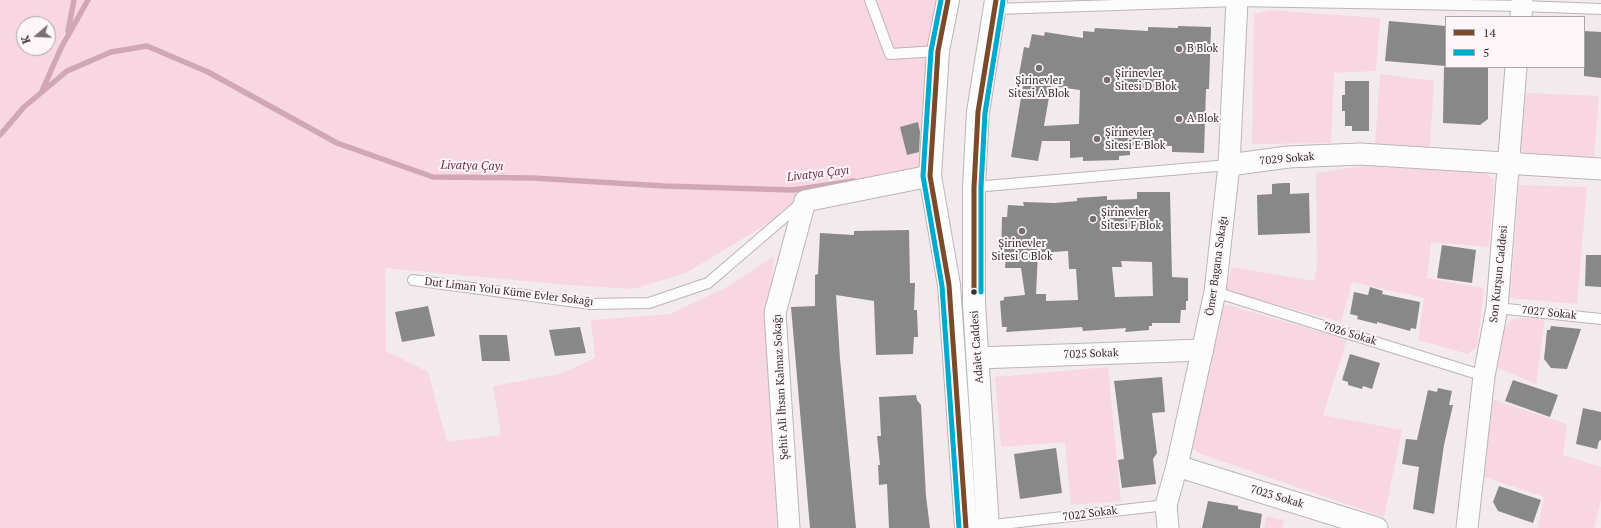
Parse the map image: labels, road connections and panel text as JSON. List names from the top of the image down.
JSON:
{
  "streets": {
    "street": [
      "7029 Sokak",
      "Ömer Bagana Sokağı",
      "Son Kurşun Caddesi",
      "Dut Liman Yolu Küme Evler Sokağı",
      "Adalet Caddesi",
      "7025 Sokak",
      "Şehit Ali İhsan Kalmaz Sokağı",
      "7023 Sokak"
    ],
    "lane": ["7027 Sokak", "7026 Sokak", "7022 Sokak"]
  },
  "crossings": [
    ["7029 Sokak", "Ömer Bagana Sokağı"],
    ["7029 Sokak", "Son Kurşun Caddesi"],
    ["7029 Sokak", "Adalet Caddesi"],
    ["Ömer Bagana Sokağı", "7026 Sokak"],
    ["Ömer Bagana Sokağı", "7025 Sokak"],
    ["Ömer Bagana Sokağı", "7023 Sokak"],
    ["Ömer Bagana Sokağı", "7022 Sokak"],
    ["Son Kurşun Caddesi", "7027 Sokak"],
    ["Son Kurşun Caddesi", "7026 Sokak"],
    ["Dut Liman Yolu Küme Evler Sokağı", "Şehit Ali İhsan Kalmaz Sokağı"],
    ["Adalet Caddesi", "7025 Sokak"],
    ["Adalet Caddesi", "7022 Sokak"]
  ],
  "water": ["Livatya Çayı"],
  "places": [
    "B Blok",
    "Şirinevler Sitesi A Blok",
    "Şirinevler Sitesi D Blok",
    "A Blok",
    "Şirinevler Sitesi E Blok",
    "Şirinevler Sitesi F Blok",
    "Şirinevler Sitesi C Blok"
  ],
  "lines": ["transit line 14", "transit line 5"],
  "legend": ["14", "5"],
  "north": "left"
}
